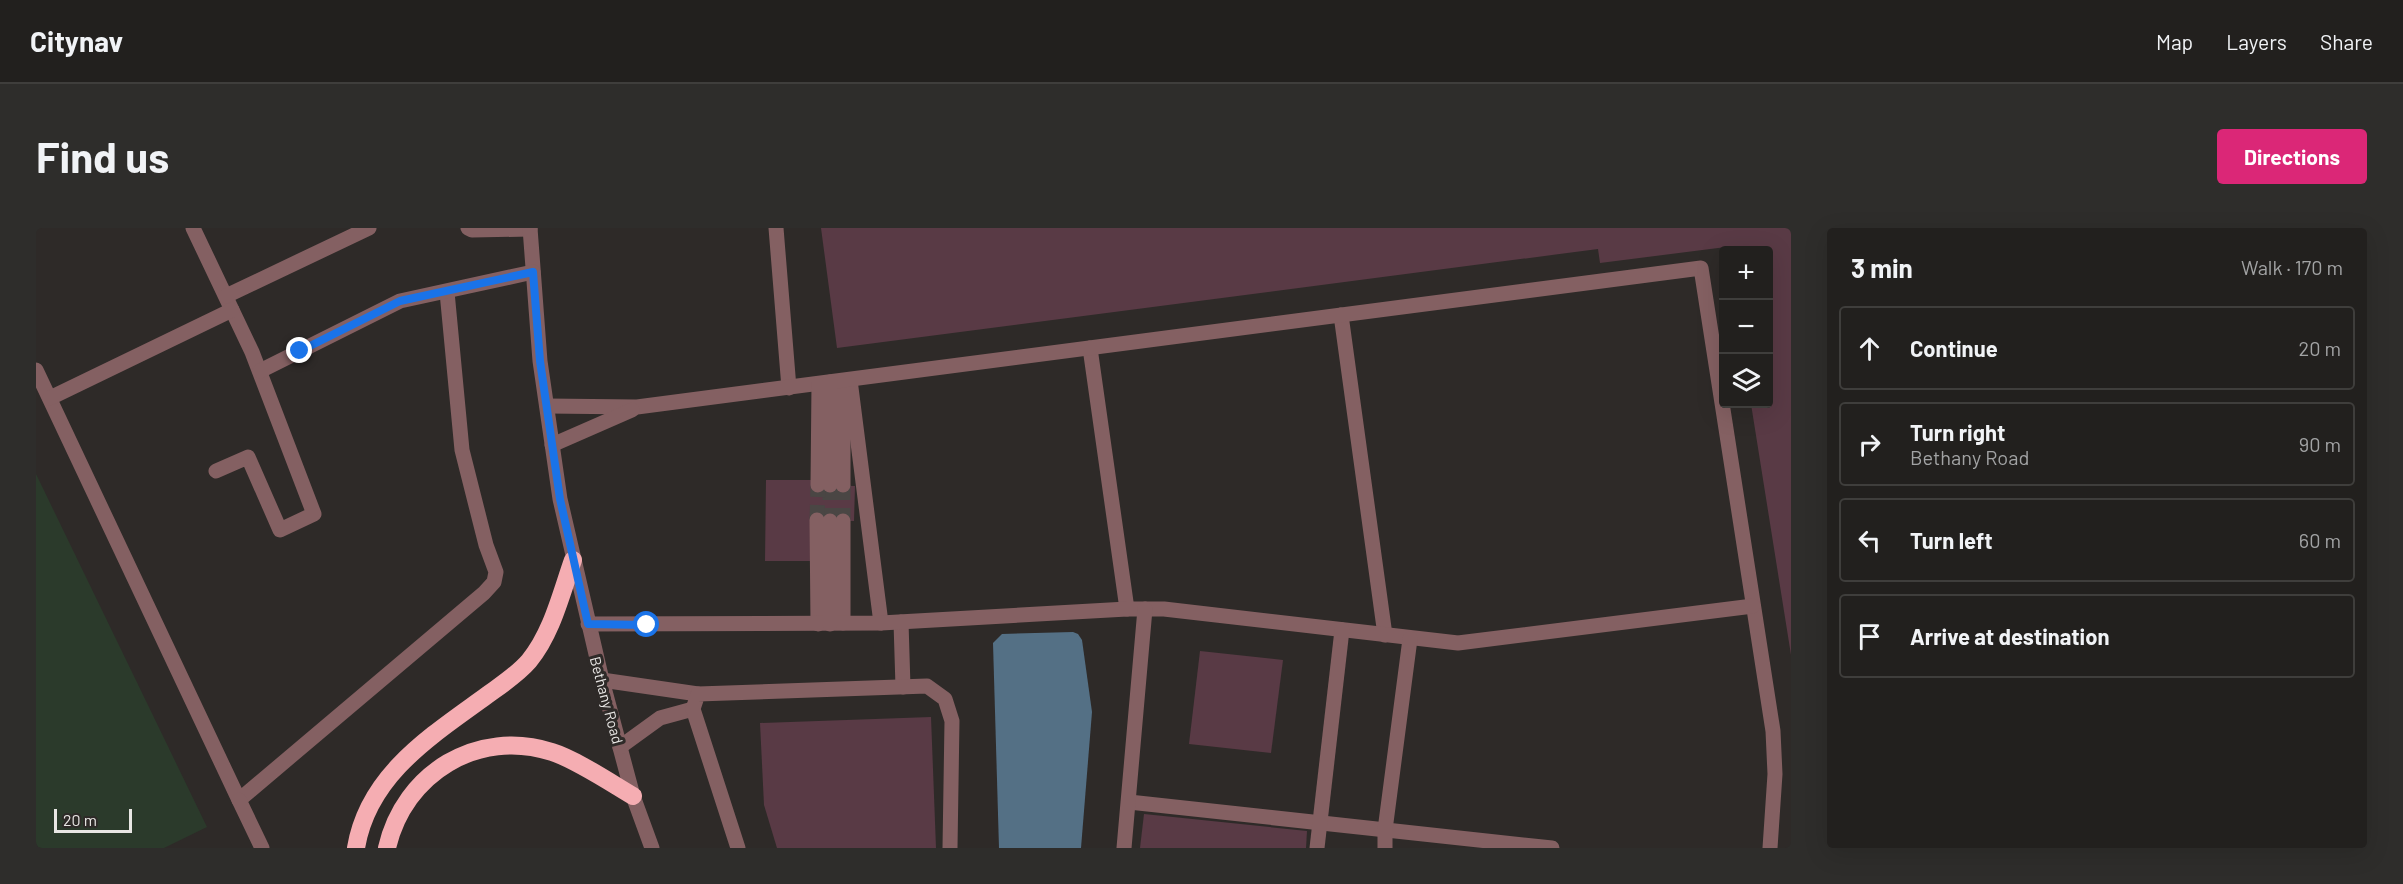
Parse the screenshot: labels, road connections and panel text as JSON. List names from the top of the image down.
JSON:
{
  "streets": {
    "street": ["Bethany Road"]
  },
  "scale_bar": "20 m",
  "page": {
    "header": "Citynav",
    "nav": ["Map", "Layers", "Share"],
    "buttons": "Directions",
    "title": "Find us",
    "heading": ["3 min", "Walk · 170 m"],
    "map_buttons": ["+", "−"],
    "list": [
      ["Continue", "20 m"],
      ["Turn right", "Bethany Road", "90 m"],
      ["Turn left", "60 m"],
      "Arrive at destination"
    ],
    "scale": "20 m"
  }
}
